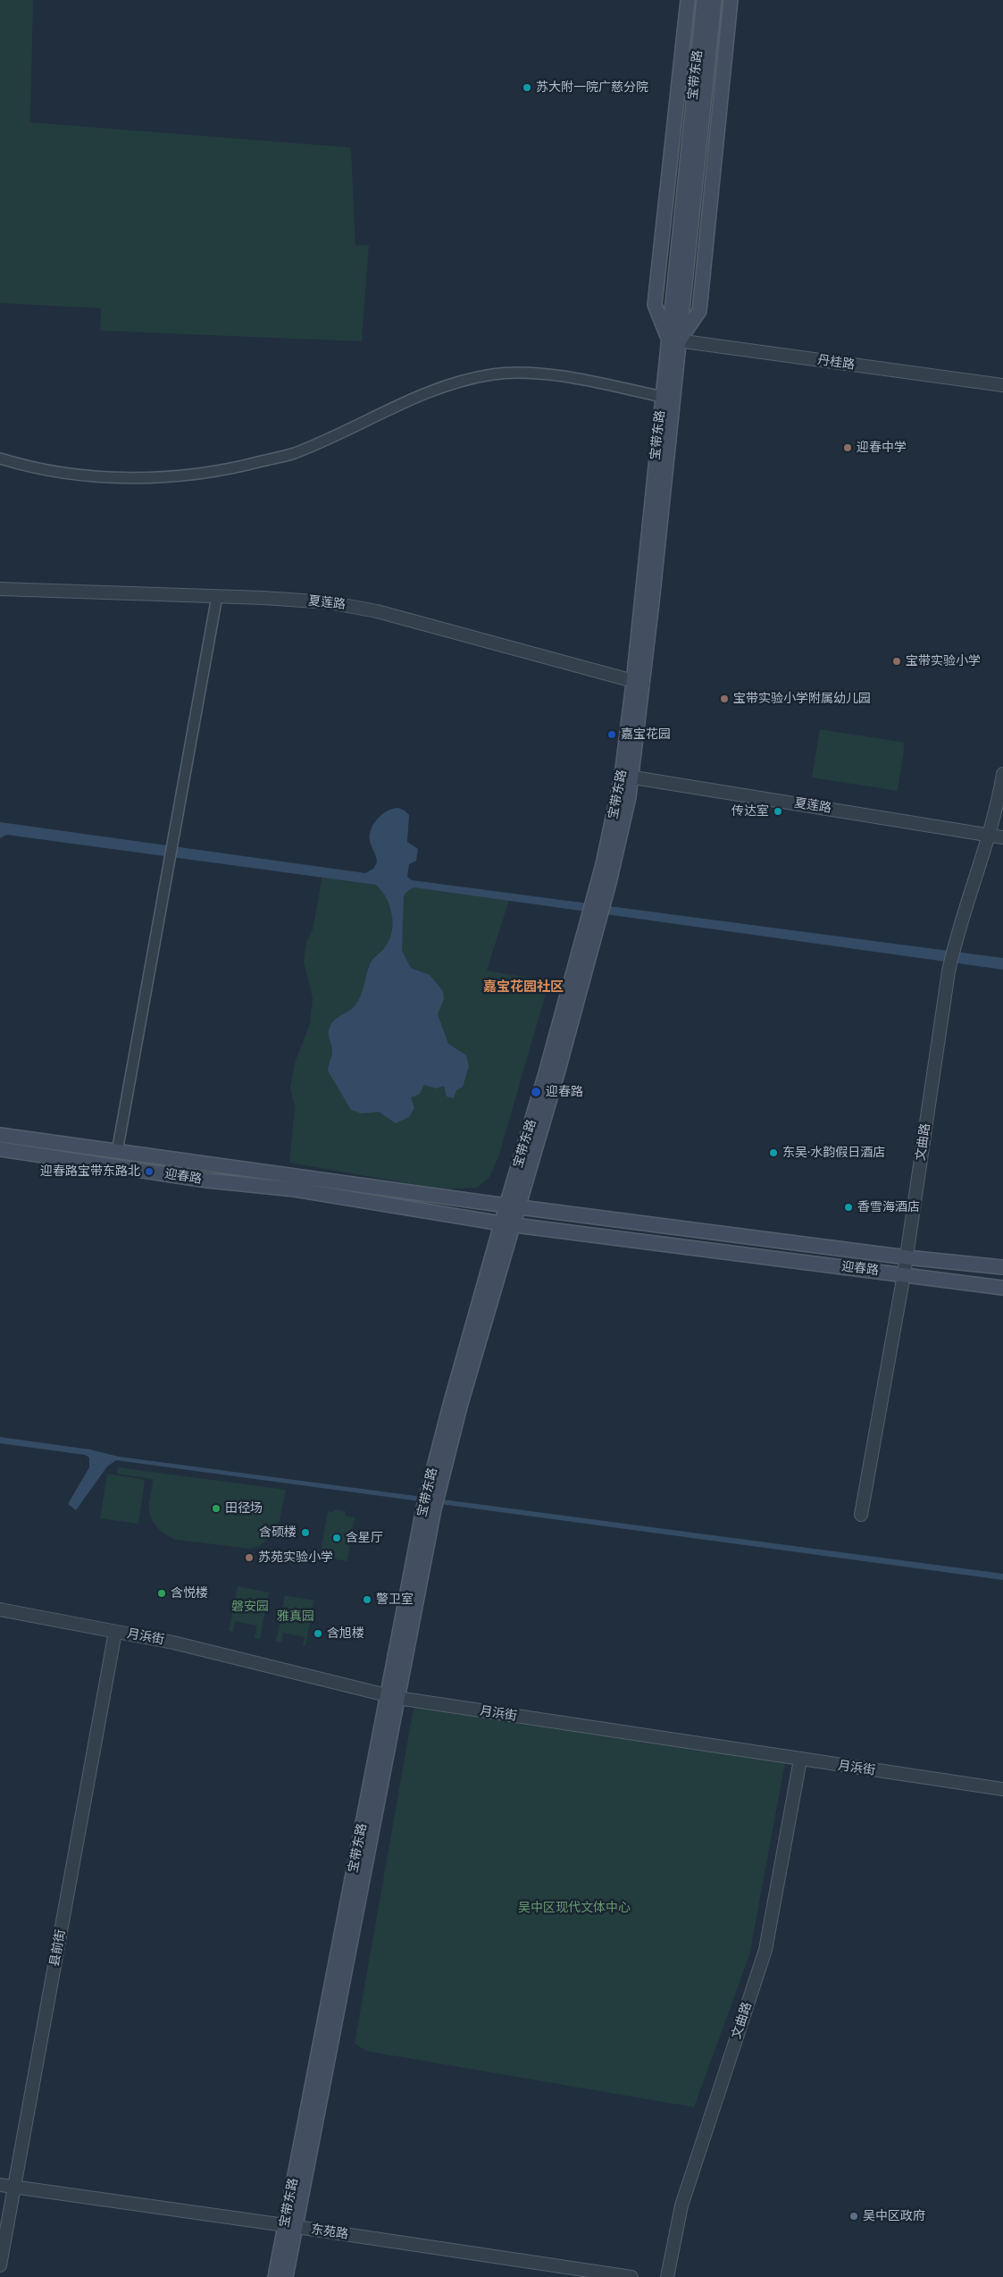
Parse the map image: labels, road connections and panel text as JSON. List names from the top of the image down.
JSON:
{
  "streets": {
    "main road": ["宝带东路", "迎春路"],
    "street": [
      "丹桂路",
      "夏莲路",
      "文曲路",
      "月浜街",
      "县前街",
      "东苑路"
    ]
  },
  "crossings": [
    ["宝带东路", "丹桂路"],
    ["宝带东路", "夏莲路"],
    ["宝带东路", "迎春路"],
    ["宝带东路", "月浜街"],
    ["宝带东路", "东苑路"],
    ["夏莲路", "文曲路"],
    ["文曲路", "迎春路"],
    ["文曲路", "月浜街"],
    ["月浜街", "县前街"],
    ["县前街", "东苑路"]
  ],
  "districts": ["嘉宝花园社区"],
  "parks": ["磐安园", "雅真园", "吴中区现代文体中心"],
  "places": [
    "苏大附一院广慈分院",
    "迎春中学",
    "宝带实验小学",
    "宝带实验小学附属幼儿园",
    "嘉宝花园",
    "传达室",
    "迎春路",
    "东吴·水韵假日酒店",
    "迎春路宝带东路北",
    "香雪海酒店",
    "田径场",
    "含硕楼",
    "含星厅",
    "苏苑实验小学",
    "含悦楼",
    "警卫室",
    "含旭楼",
    "吴中区政府"
  ]
}
